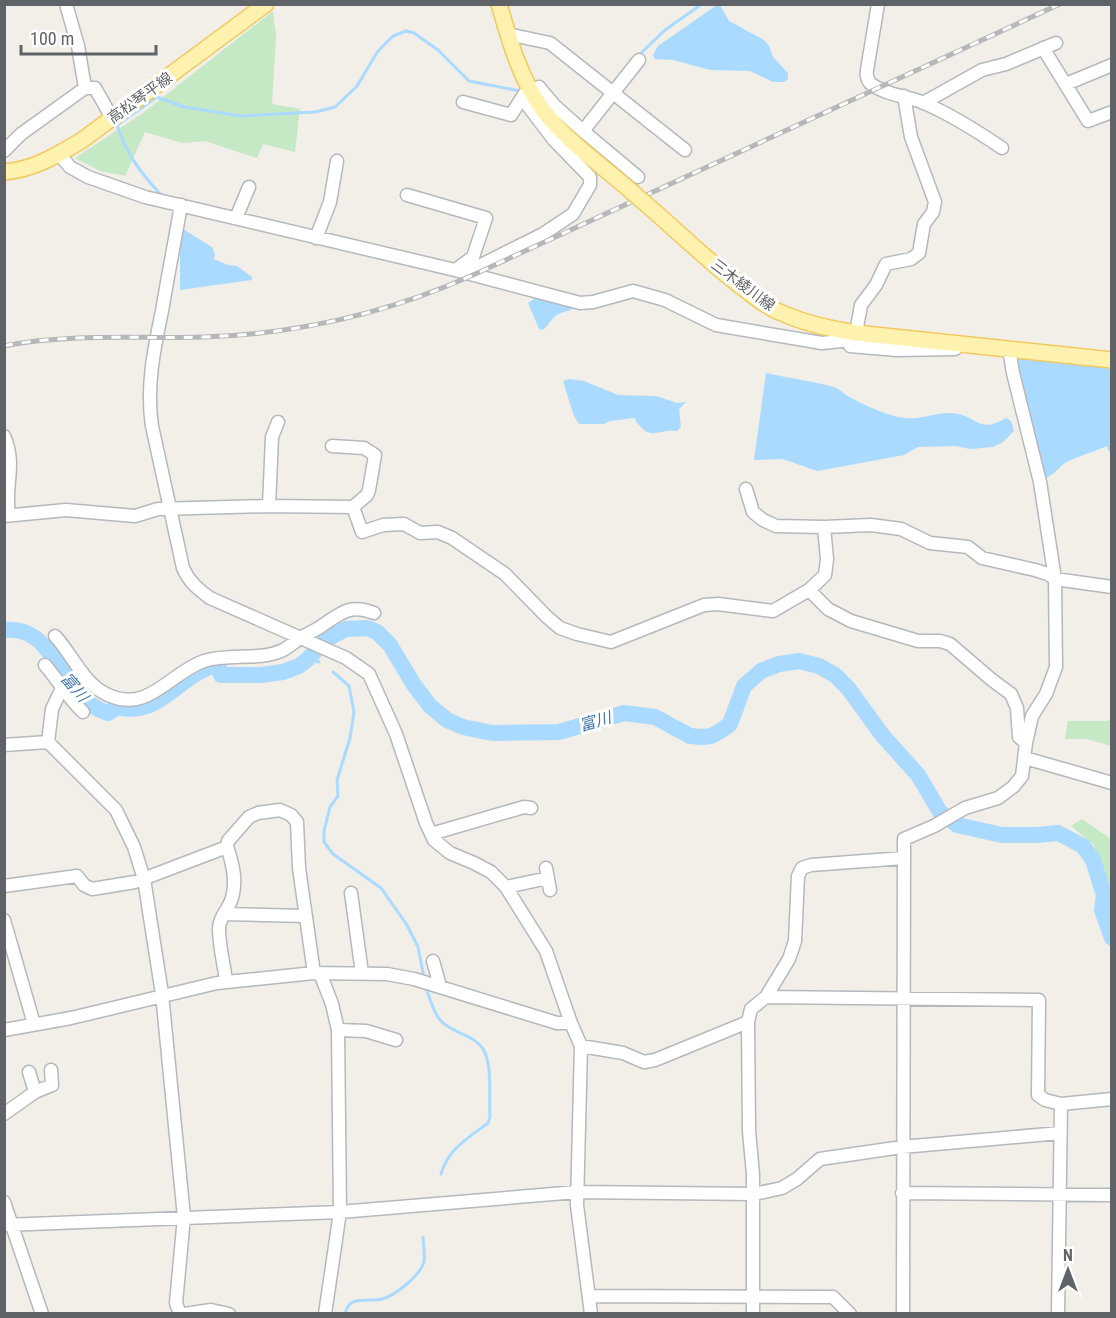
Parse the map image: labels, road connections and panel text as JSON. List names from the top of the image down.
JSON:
{
  "streets": {
    "main road": ["高松琴平線", "三木綾川線"]
  },
  "water": ["富川"],
  "scale_bar": "100 m",
  "north": "top"
}
